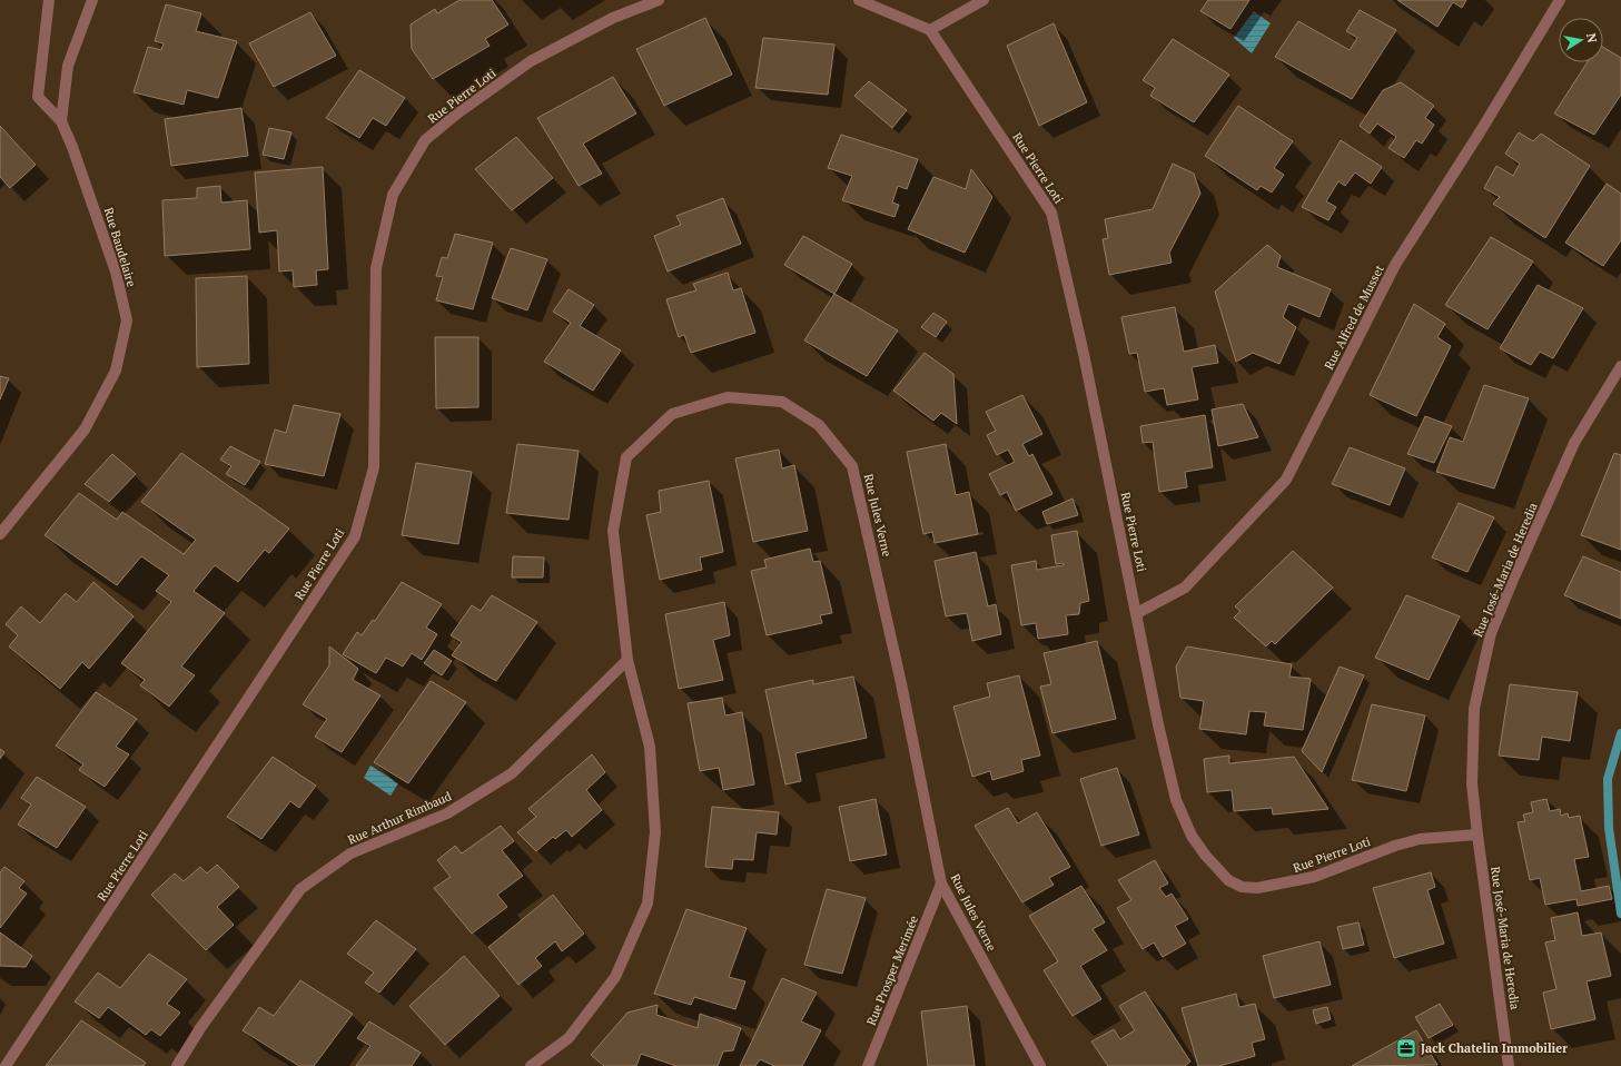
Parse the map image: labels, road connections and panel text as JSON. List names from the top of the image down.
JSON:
{
  "streets": {
    "street": [
      "Rue Pierre Loti",
      "Rue Baudelaire",
      "Rue Alfred de Musset",
      "Rue Jules Verne",
      "Rue José-Maria de Heredia",
      "Rue Arthur Rimbaud",
      "Rue Prosper Merimée"
    ]
  },
  "crossings": [
    ["Rue Pierre Loti", "Rue Alfred de Musset"],
    ["Rue Pierre Loti", "Rue José-Maria de Heredia"],
    ["Rue Jules Verne", "Rue Arthur Rimbaud"],
    ["Rue Jules Verne", "Rue Prosper Merimée"]
  ],
  "places": {
    "office": ["Jack Chatelin Immobilier"]
  },
  "north": "right"
}
